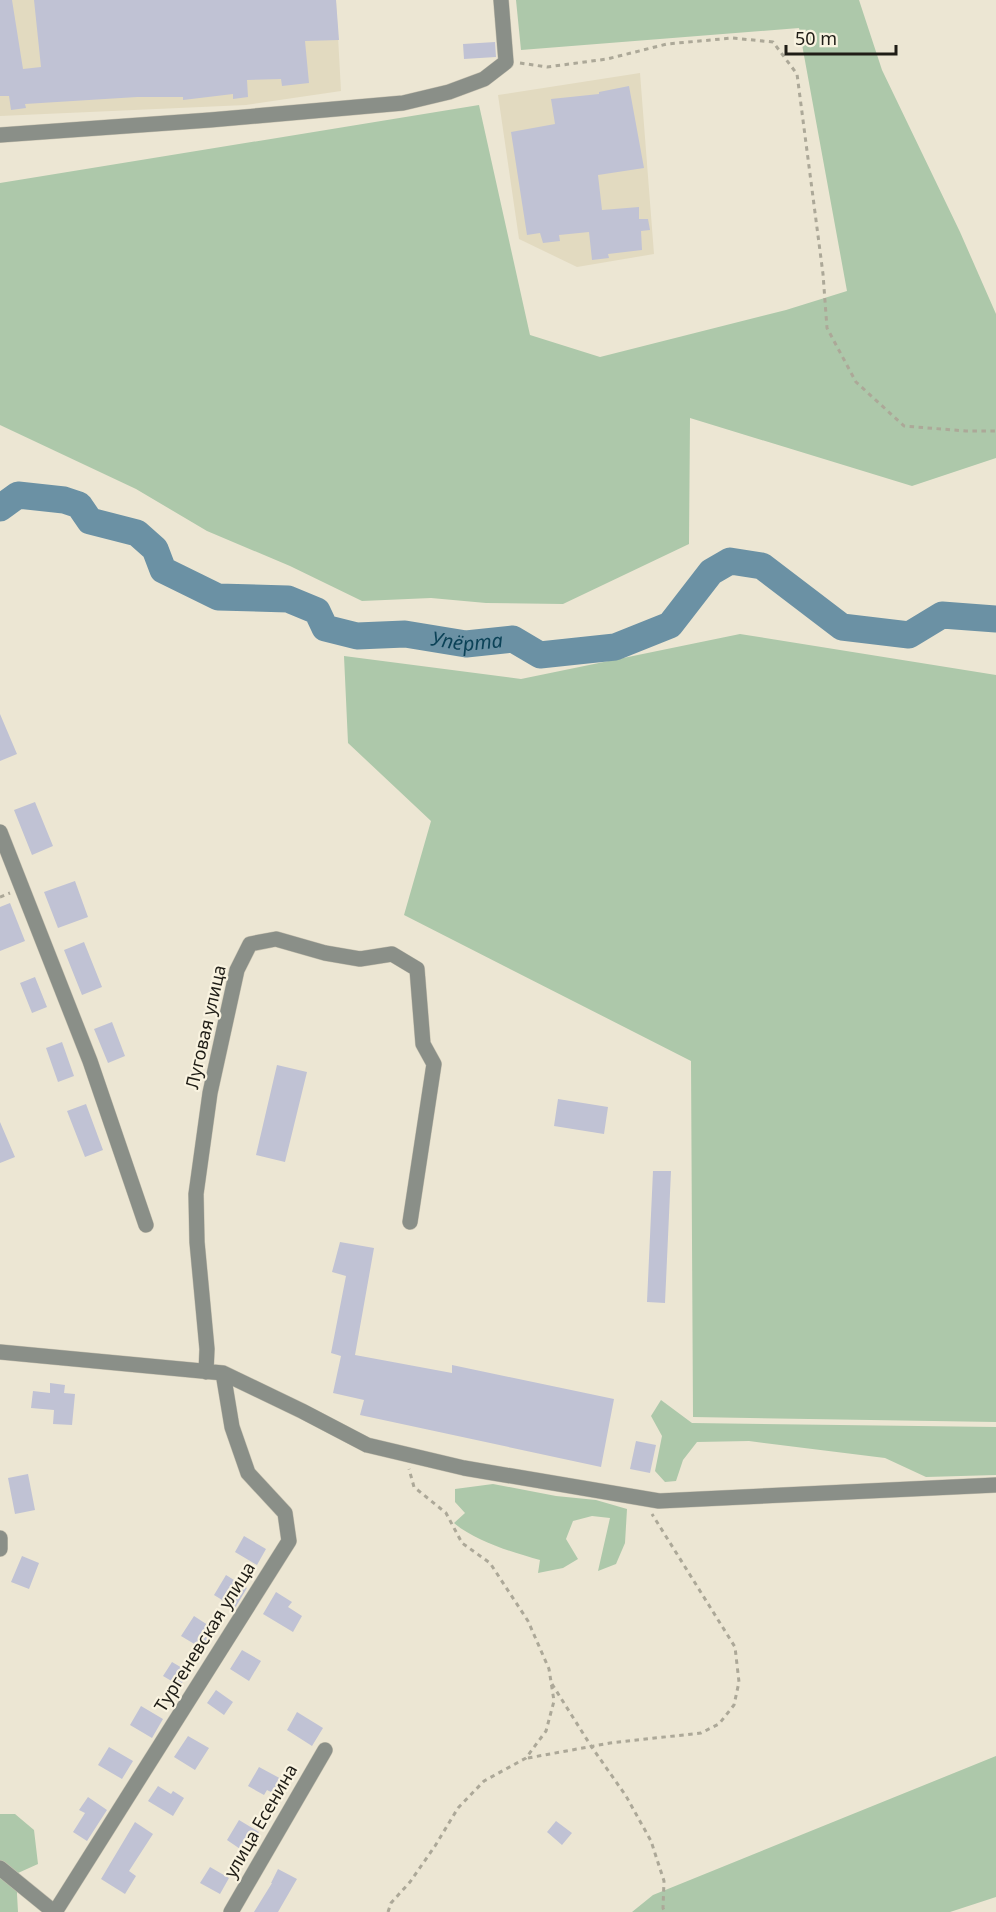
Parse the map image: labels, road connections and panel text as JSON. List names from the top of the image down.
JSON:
{
  "streets": {
    "street": ["Луговая улица", "Тургеневская улица", "улица Есенина"]
  },
  "water": ["Упёрта"],
  "scale_bar": "50 m"
}
